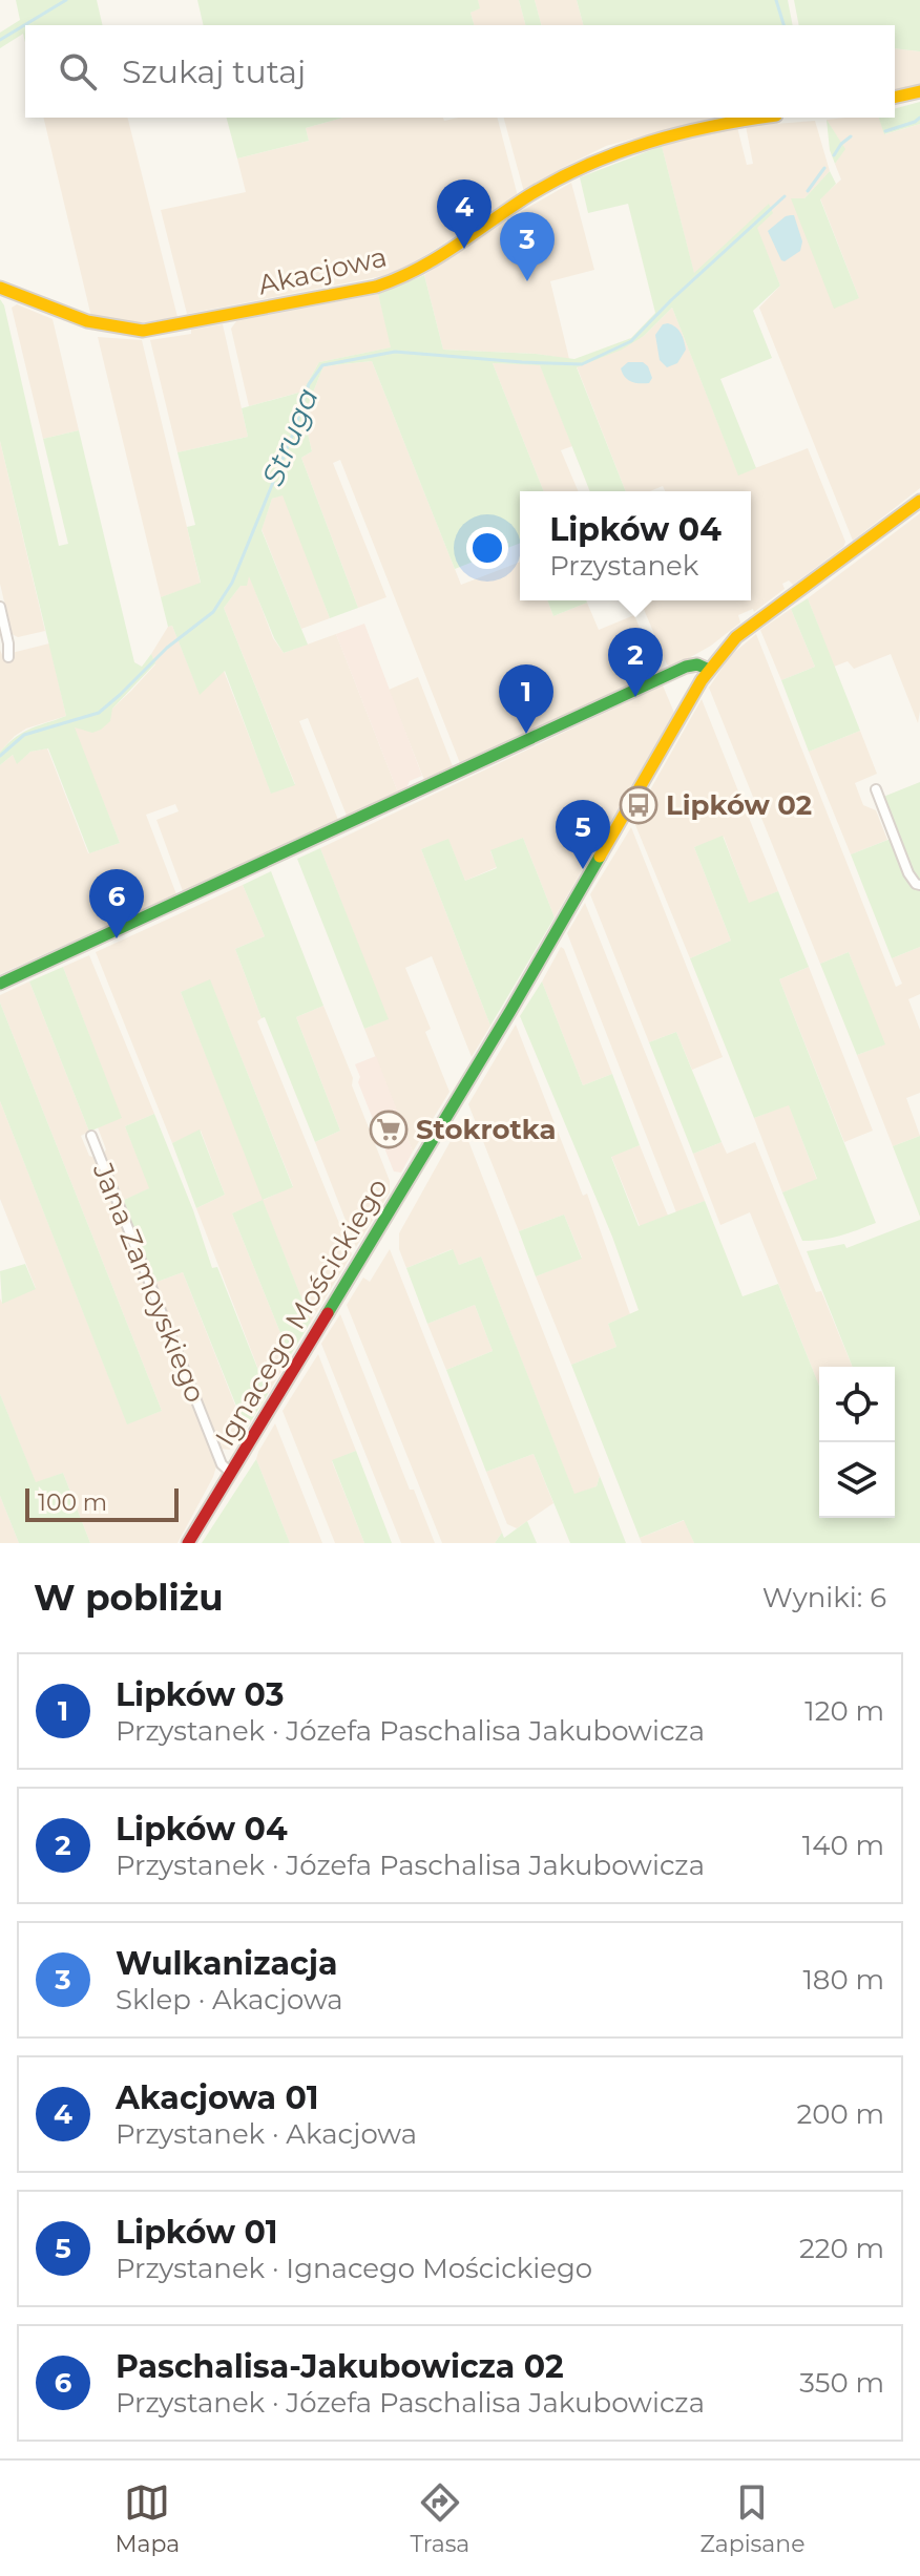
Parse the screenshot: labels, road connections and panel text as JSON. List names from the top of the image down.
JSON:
{
  "streets": {
    "street": ["Akacjowa", "Jana Zamoyskiego", "Ignacego Mościckiego"]
  },
  "crossings": [
    ["Jana Zamoyskiego", "Ignacego Mościckiego"]
  ],
  "water": ["Struga"],
  "places": {
    "bus stop": ["Lipków 02"],
    "supermarket": ["Stokrotka"]
  },
  "scale_bar": "100 m",
  "page": {
    "search": "Szukaj tutaj",
    "pins": [
      "4",
      "3",
      "2",
      "1",
      "5",
      "6"
    ],
    "popup": ["Lipków 04", "Przystanek"],
    "scale": "100 m",
    "heading": ["W pobliżu", "Wyniki: 6"],
    "list": [
      {
        "mark": "1",
        "name": "Lipków 03",
        "note": "Przystanek · Józefa Paschalisa Jakubowicza",
        "value": "120 m"
      },
      {
        "mark": "2",
        "name": "Lipków 04",
        "note": "Przystanek · Józefa Paschalisa Jakubowicza",
        "value": "140 m"
      },
      {
        "mark": "3",
        "name": "Wulkanizacja",
        "note": "Sklep · Akacjowa",
        "value": "180 m"
      },
      {
        "mark": "4",
        "name": "Akacjowa 01",
        "note": "Przystanek · Akacjowa",
        "value": "200 m"
      },
      {
        "mark": "5",
        "name": "Lipków 01",
        "note": "Przystanek · Ignacego Mościckiego",
        "value": "220 m"
      },
      {
        "mark": "6",
        "name": "Paschalisa-Jakubowicza 02",
        "note": "Przystanek · Józefa Paschalisa Jakubowicza",
        "value": "350 m"
      }
    ],
    "nav": ["Mapa", "Trasa", "Zapisane"]
  }
}
